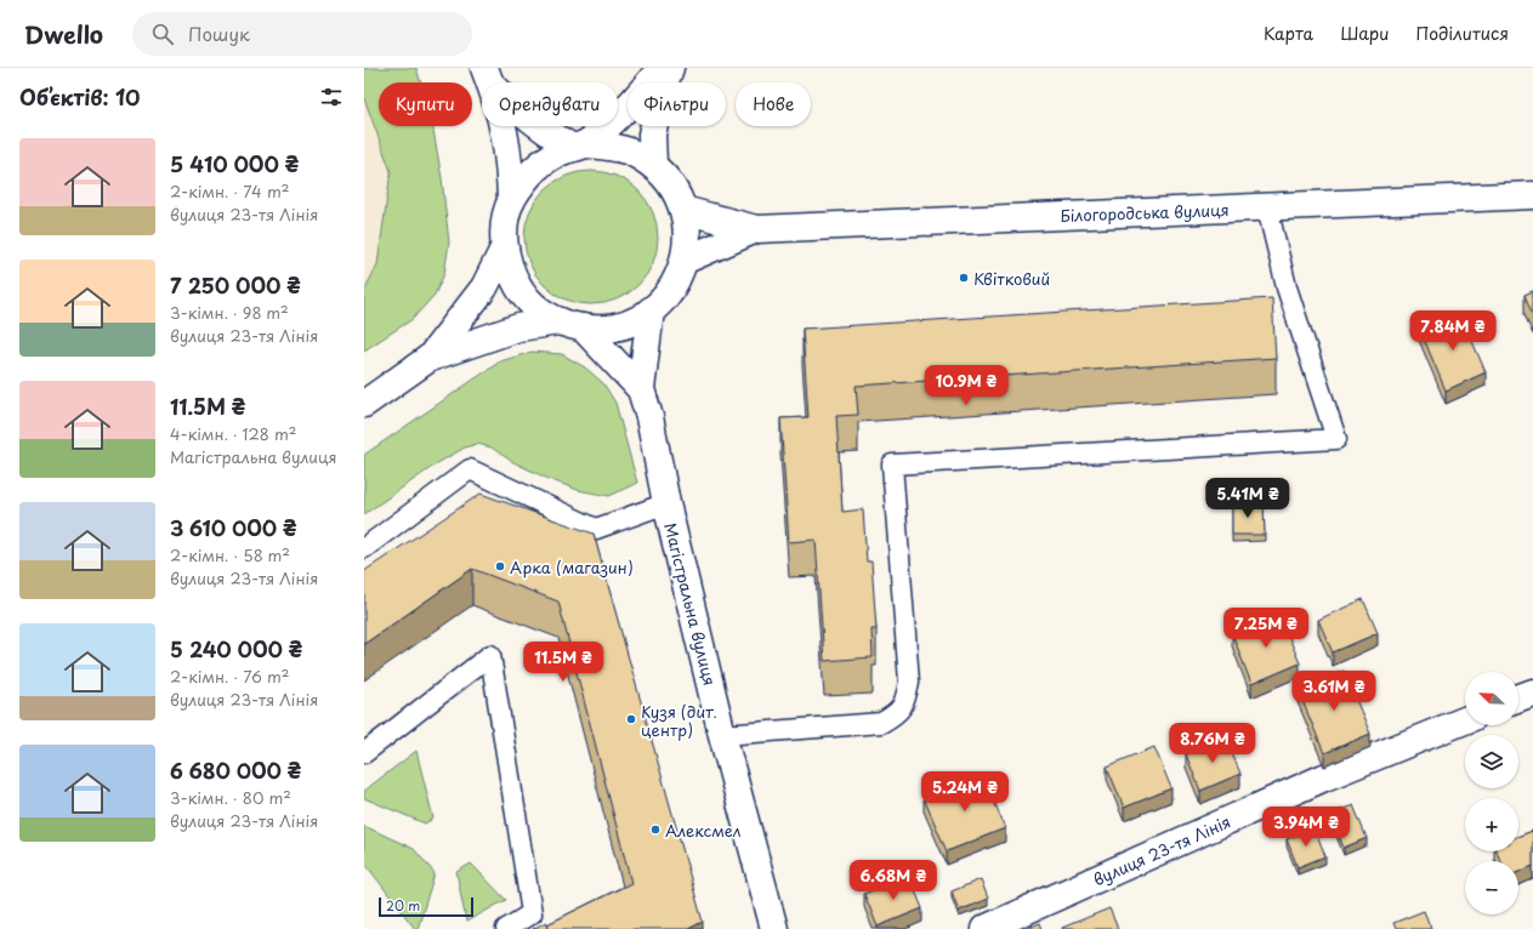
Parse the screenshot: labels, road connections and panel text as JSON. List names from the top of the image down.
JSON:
{
  "streets": {
    "street": ["Білогородська вулиця", "Магістральна вулиця", "вулиця 23-тя Лінія"]
  },
  "places": [
    "Квітковий",
    "Арка (магазин)",
    "Кузя (дит. центр)",
    "Алексмел"
  ],
  "scale_bar": "20 m",
  "north": "top left",
  "page": {
    "header": "Dwello",
    "search": "Пошук",
    "nav": ["Карта", "Шари", "Поділитися"],
    "heading": "Об’єктів: 10",
    "chip": [
      "Купити",
      "Орендувати",
      "Фільтри",
      "Нове"
    ],
    "list": [
      {
        "name": "5 410 000 ₴",
        "note": "2-кімн. · 74 m² · вулиця 23-тя Лінія"
      },
      {
        "name": "7 250 000 ₴",
        "note": "3-кімн. · 98 m² · вулиця 23-тя Лінія"
      },
      {
        "name": "11.5M ₴",
        "note": "4-кімн. · 128 m² · Магістральна вулиця"
      },
      {
        "name": "3 610 000 ₴",
        "note": "2-кімн. · 58 m² · вулиця 23-тя Лінія"
      },
      {
        "name": "5 240 000 ₴",
        "note": "2-кімн. · 76 m² · вулиця 23-тя Лінія"
      },
      {
        "name": "6 680 000 ₴",
        "note": "3-кімн. · 80 m² · вулиця 23-тя Лінія"
      }
    ],
    "price": [
      "7.84M ₴",
      "10.9M ₴",
      "5.41M ₴",
      "7.25M ₴",
      "11.5M ₴",
      "3.61M ₴",
      "8.76M ₴",
      "5.24M ₴",
      "3.94M ₴",
      "6.68M ₴"
    ],
    "map_buttons": ["+", "−"],
    "scale": "20 m"
  }
}
